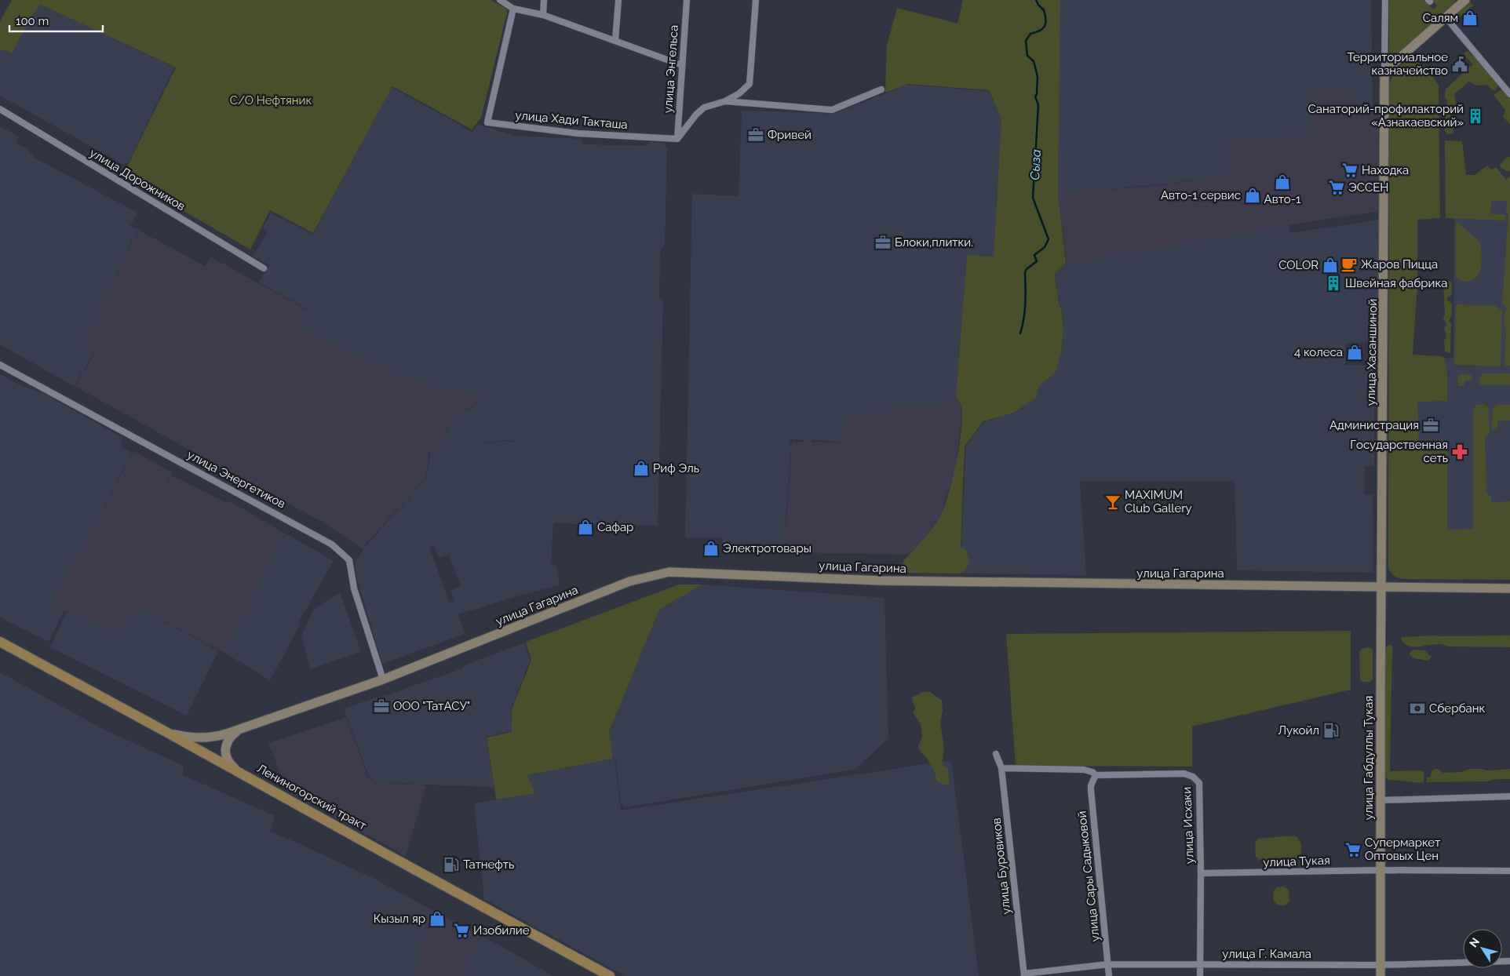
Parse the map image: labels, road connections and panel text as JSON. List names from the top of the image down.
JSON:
{
  "streets": {
    "main road": ["Лениногорский тракт"],
    "street": [
      "улица Энгельса",
      "улица Хади Такташа",
      "улица Дорожников",
      "улица Хасаншиной",
      "улица Энергетиков",
      "улица Гагарина",
      "улица Габдуллы Тукая",
      "улица Исхаки",
      "улица Тукая",
      "улица Буровиков",
      "улица Сары Садыковой",
      "улица Г. Камала"
    ]
  },
  "crossings": [
    ["улица Энгельса", "улица Хади Такташа"],
    ["улица Хасаншиной", "улица Гагарина"],
    ["улица Хасаншиной", "улица Габдуллы Тукая"],
    ["улица Энергетиков", "улица Гагарина"],
    ["улица Гагарина", "улица Габдуллы Тукая"],
    ["улица Гагарина", "Лениногорский тракт"],
    ["улица Габдуллы Тукая", "улица Тукая"],
    ["улица Габдуллы Тукая", "улица Г. Камала"],
    ["улица Исхаки", "улица Тукая"],
    ["улица Исхаки", "улица Буровиков"],
    ["улица Исхаки", "улица Сары Садыковой"],
    ["улица Исхаки", "улица Г. Камала"],
    ["улица Буровиков", "улица Г. Камала"],
    ["улица Сары Садыковой", "улица Г. Камала"]
  ],
  "water": ["Сыза"],
  "parks": ["С/О Нефтяник"],
  "places": {
    "shop": [
      "Салям",
      "Авто-1",
      "Авто-1 сервис",
      "COLOR",
      "4 колеса",
      "Риф Эль",
      "Сафар",
      "Электротовары",
      "Кызыл яр"
    ],
    "public building": ["Территориальное казначейство"],
    "building": ["Санаторий-профилакторий «Азнакаевский»", "Швейная фабрика"],
    "office": [
      "Фривей",
      "Блоки,плитки.",
      "Администрация",
      "ООО \"ТатАСУ\""
    ],
    "supermarket": [
      "Находка",
      "ЭССЕН",
      "Супермаркет Оптовых Цен",
      "Изобилие"
    ],
    "cafe": ["Жаров Пицца"],
    "pharmacy": ["Государственная сеть"],
    "bar": ["MAXIMUM Club Gallery"],
    "bank": ["Сбербанк"],
    "fuel station": ["Лукойл", "Татнефть"]
  },
  "scale_bar": "100 m",
  "north": "top left"
}
